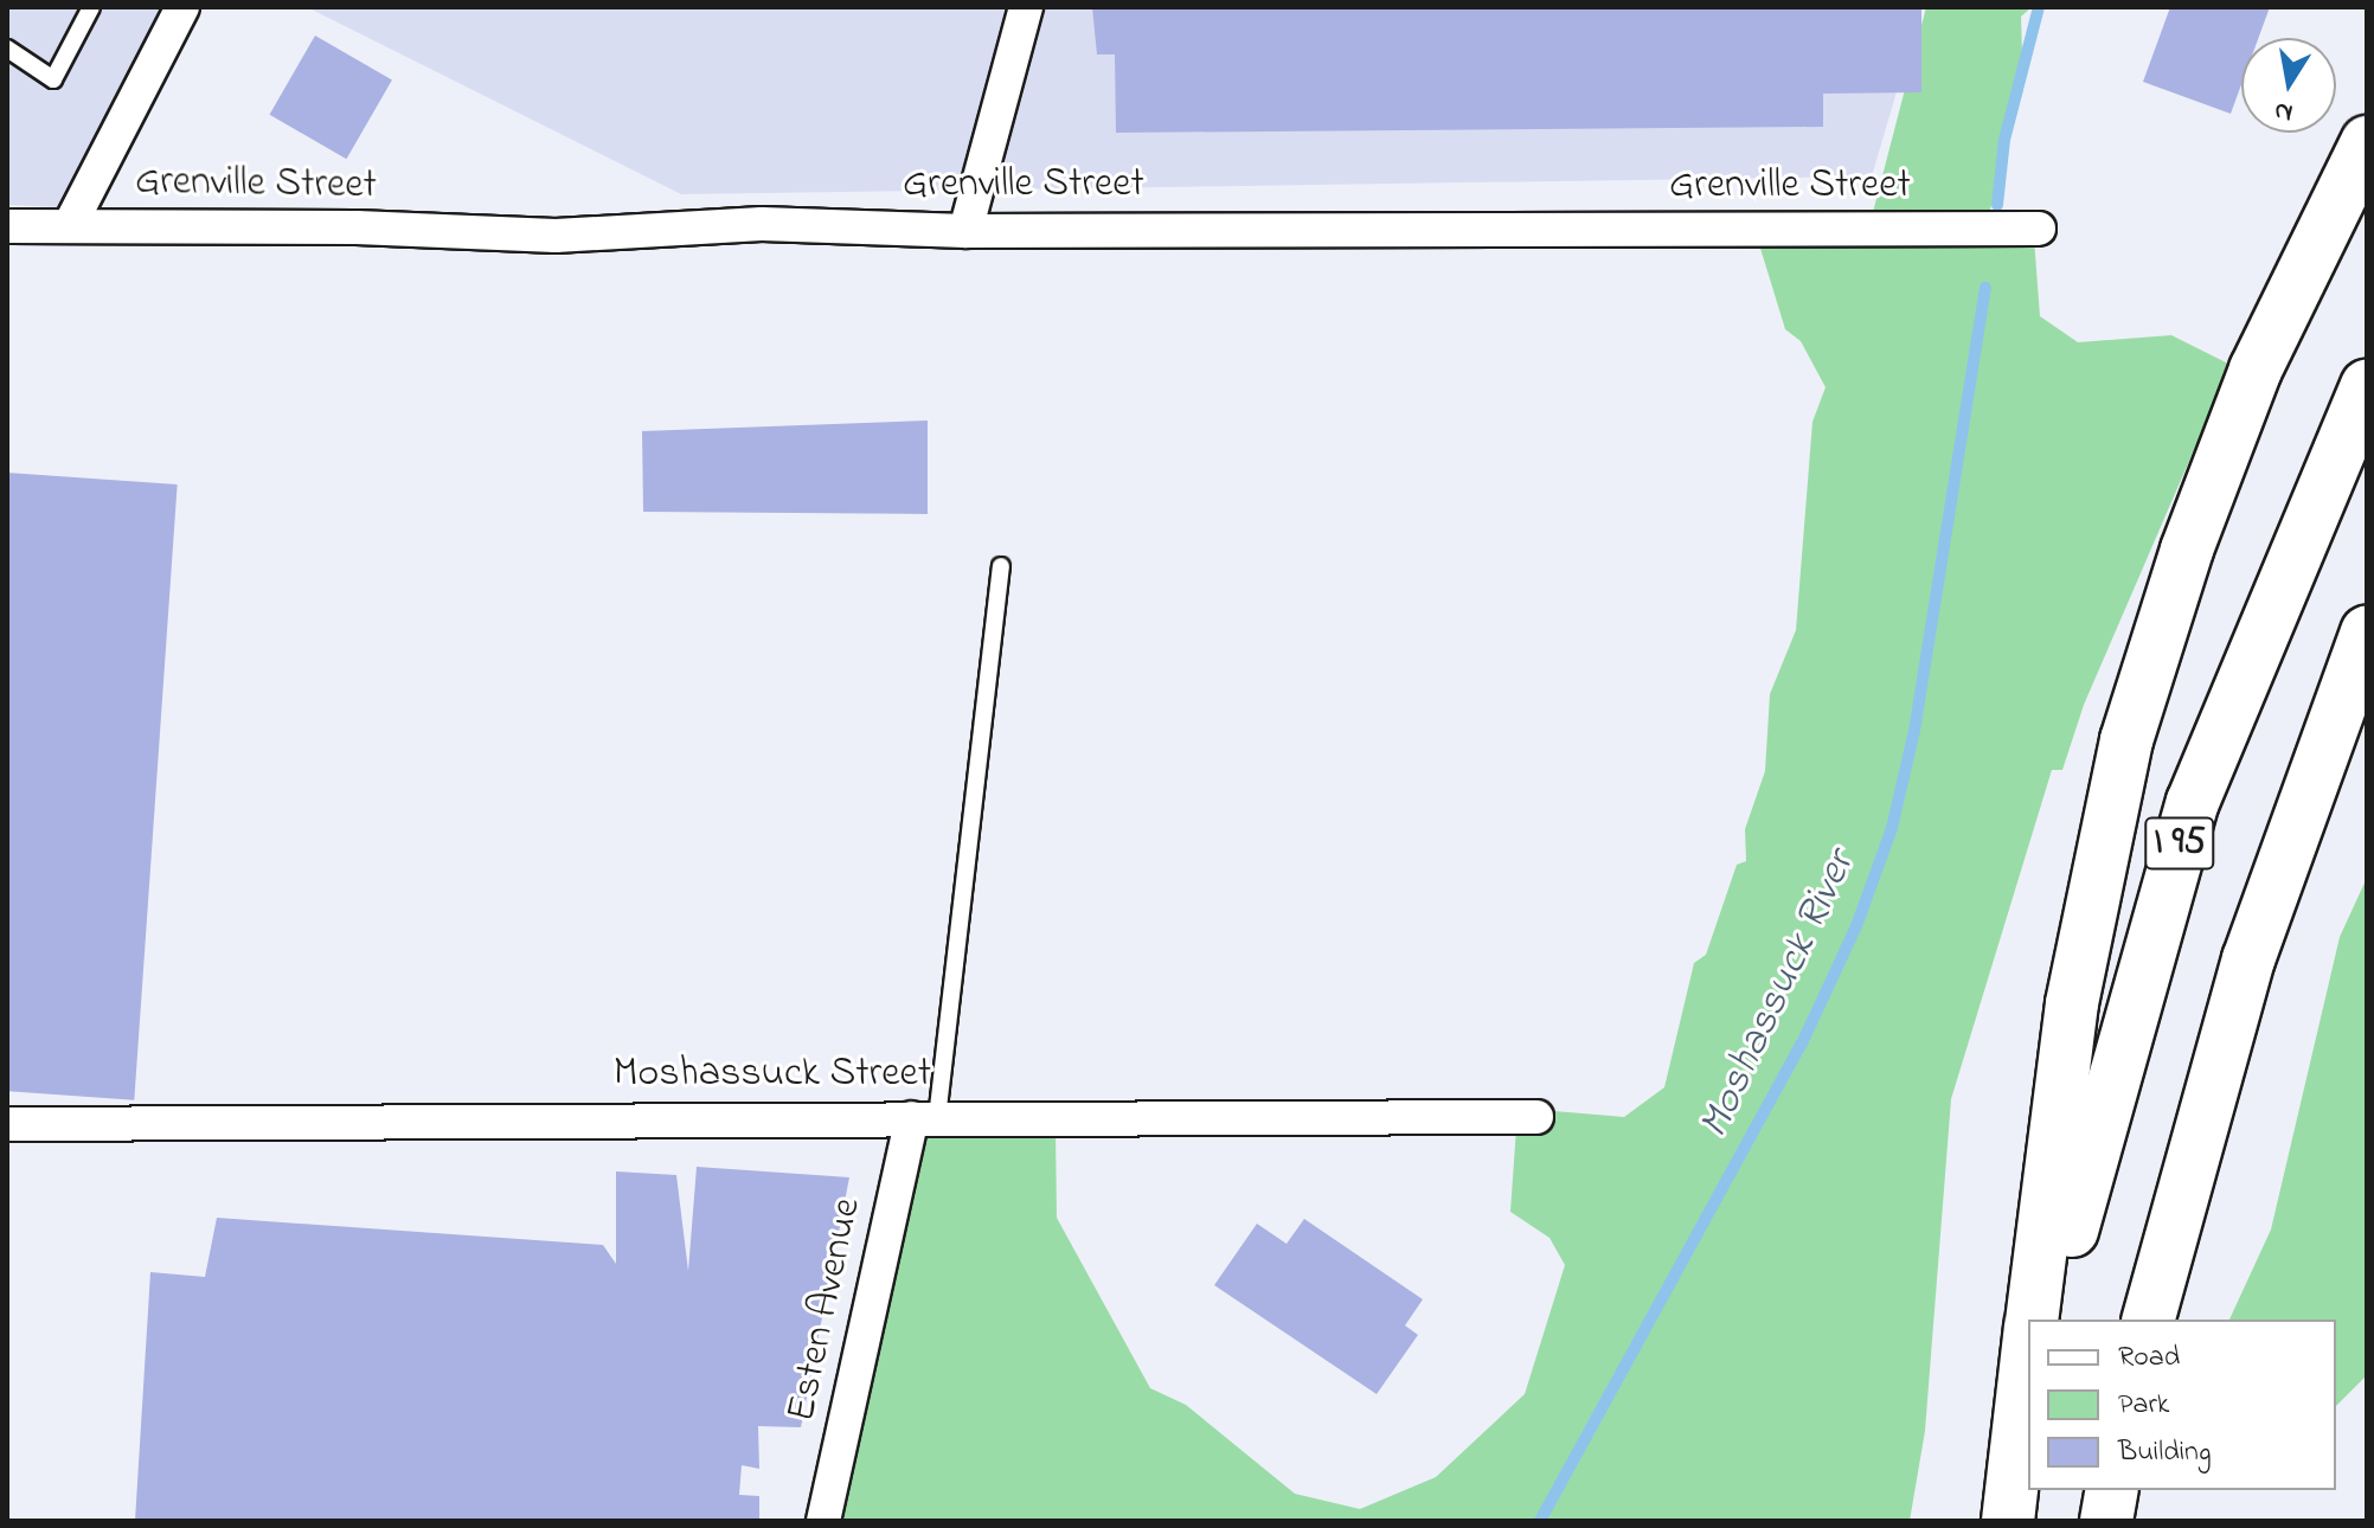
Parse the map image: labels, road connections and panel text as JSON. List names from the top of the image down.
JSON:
{
  "streets": {
    "highway": ["I 95"],
    "street": ["Grenville Street", "Moshassuck Street", "Esten Avenue"]
  },
  "crossings": [
    ["Moshassuck Street", "Esten Avenue"]
  ],
  "water": ["Moshassuck River"],
  "legend": ["Road", "Park", "Building"],
  "north": "bottom"
}
